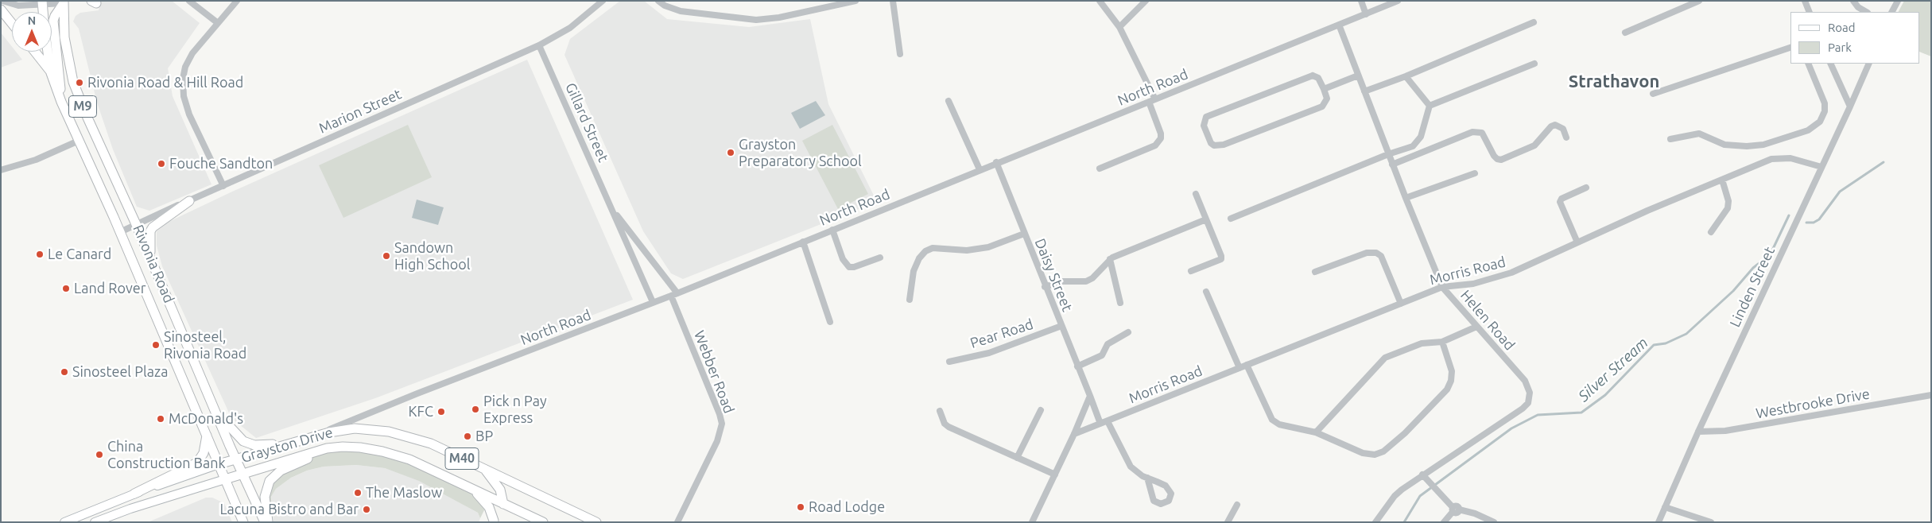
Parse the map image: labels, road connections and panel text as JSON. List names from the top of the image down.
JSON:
{
  "streets": {
    "main road": [
      "M9",
      "Rivonia Road",
      "Grayston Drive",
      "M40"
    ],
    "street": [
      "North Road",
      "Marion Street",
      "Gillard Street",
      "Morris Road",
      "Daisy Street",
      "Linden Street",
      "Helen Road",
      "Pear Road",
      "Webber Road",
      "Westbrooke Drive"
    ]
  },
  "crossings": [
    ["North Road", "Gillard Street"],
    ["North Road", "Daisy Street"],
    ["North Road", "Helen Road"],
    ["North Road", "Webber Road"],
    ["North Road", "Grayston Drive"],
    ["Marion Street", "Gillard Street"],
    ["Marion Street", "Rivonia Road"],
    ["Gillard Street", "Webber Road"],
    ["Rivonia Road", "Grayston Drive"],
    ["Morris Road", "Daisy Street"],
    ["Morris Road", "Linden Street"],
    ["Morris Road", "Helen Road"],
    ["Daisy Street", "Pear Road"],
    ["Linden Street", "Westbrooke Drive"]
  ],
  "districts": ["Strathavon"],
  "water": ["Silver Stream"],
  "places": [
    "Rivonia Road & Hill Road",
    "Grayston Preparatory School",
    "Fouche Sandton",
    "Le Canard",
    "Sandown High School",
    "Land Rover",
    "Sinosteel, Rivonia Road",
    "Sinosteel Plaza",
    "Pick n Pay Express",
    "KFC",
    "McDonald's",
    "BP",
    "China Construction Bank",
    "The Maslow",
    "Road Lodge",
    "Lacuna Bistro and Bar"
  ],
  "legend": ["Road", "Park"],
  "north": "top"
}
